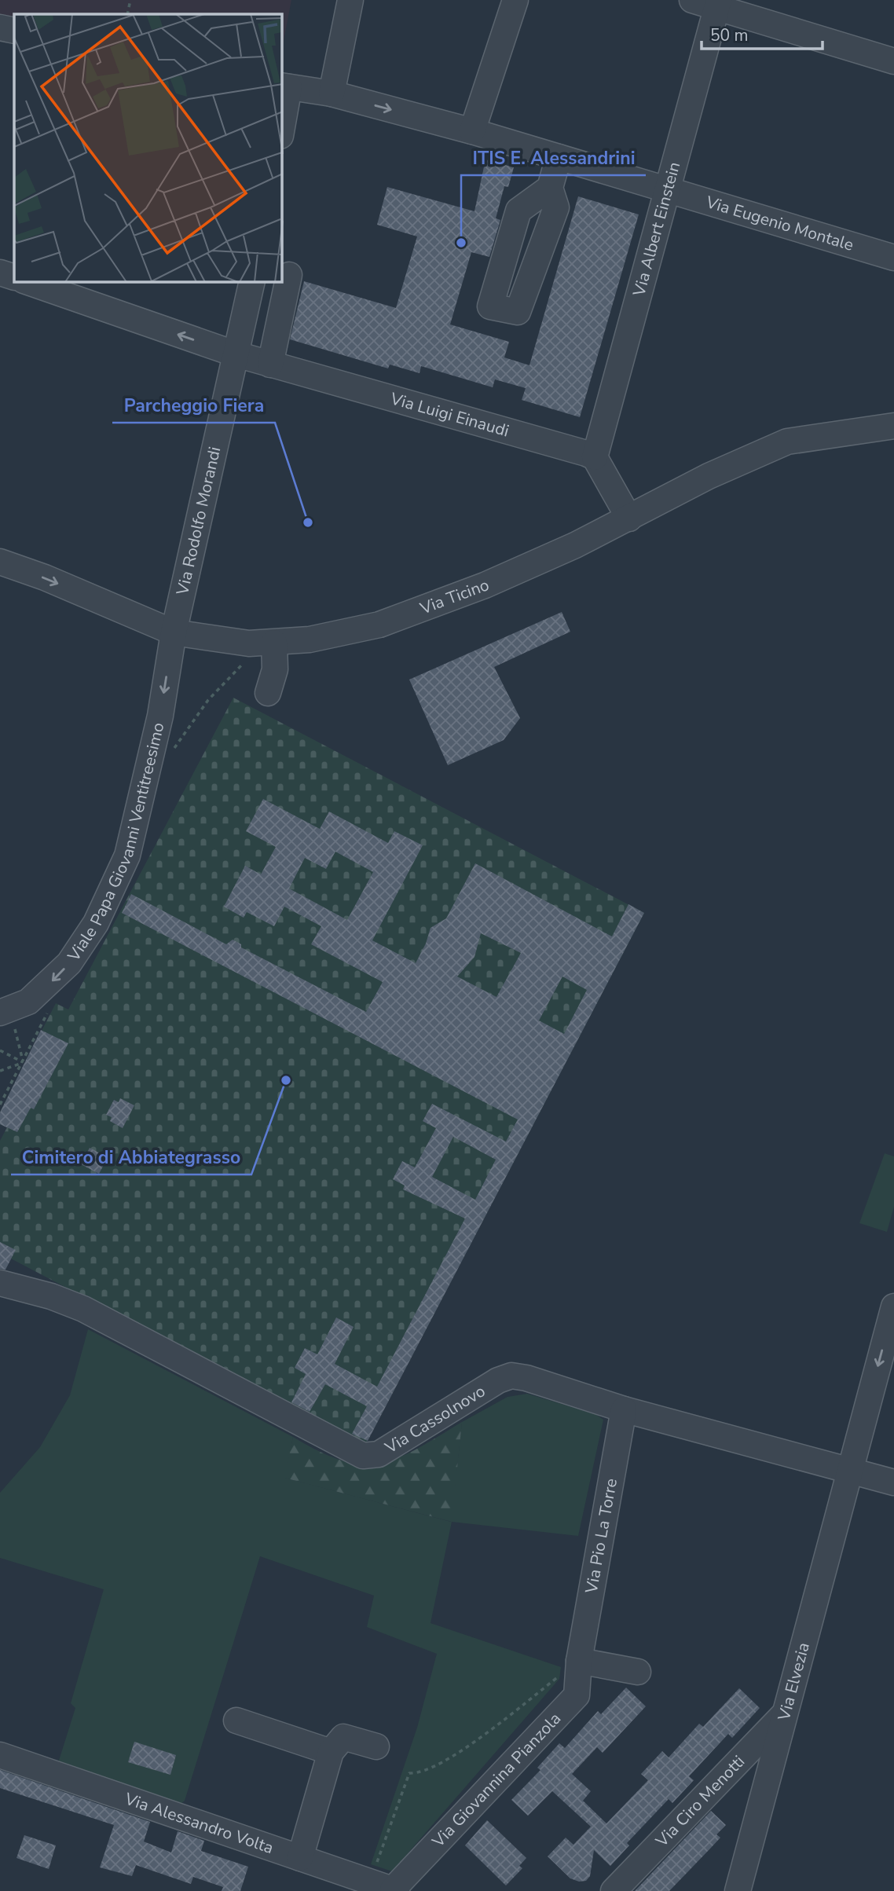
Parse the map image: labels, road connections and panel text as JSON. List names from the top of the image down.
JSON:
{
  "streets": {
    "street": [
      "Via Eugenio Montale",
      "Via Albert Einstein",
      "Via Luigi Einaudi",
      "Via Rodolfo Morandi",
      "Via Ticino",
      "Viale Papa Giovanni Ventitreesimo",
      "Via Cassolnovo",
      "Via Pio La Torre",
      "Via Elvezia",
      "Via Giovannina Pianzola",
      "Via Ciro Menotti",
      "Via Alessandro Volta"
    ]
  },
  "crossings": [
    ["Via Eugenio Montale", "Via Albert Einstein"],
    ["Via Albert Einstein", "Via Luigi Einaudi"],
    ["Via Luigi Einaudi", "Via Rodolfo Morandi"],
    ["Via Rodolfo Morandi", "Via Ticino"],
    ["Via Rodolfo Morandi", "Viale Papa Giovanni Ventitreesimo"],
    ["Via Ticino", "Viale Papa Giovanni Ventitreesimo"],
    ["Via Cassolnovo", "Via Pio La Torre"],
    ["Via Cassolnovo", "Via Elvezia"],
    ["Via Pio La Torre", "Via Giovannina Pianzola"],
    ["Via Elvezia", "Via Ciro Menotti"],
    ["Via Giovannina Pianzola", "Via Alessandro Volta"]
  ],
  "one_way": ["Via Luigi Einaudi", "Viale Papa Giovanni Ventitreesimo"],
  "places": ["ITIS E. Alessandrini", "Parcheggio Fiera", "Cimitero di Abbiategrasso"],
  "scale_bar": "50 m"
}
